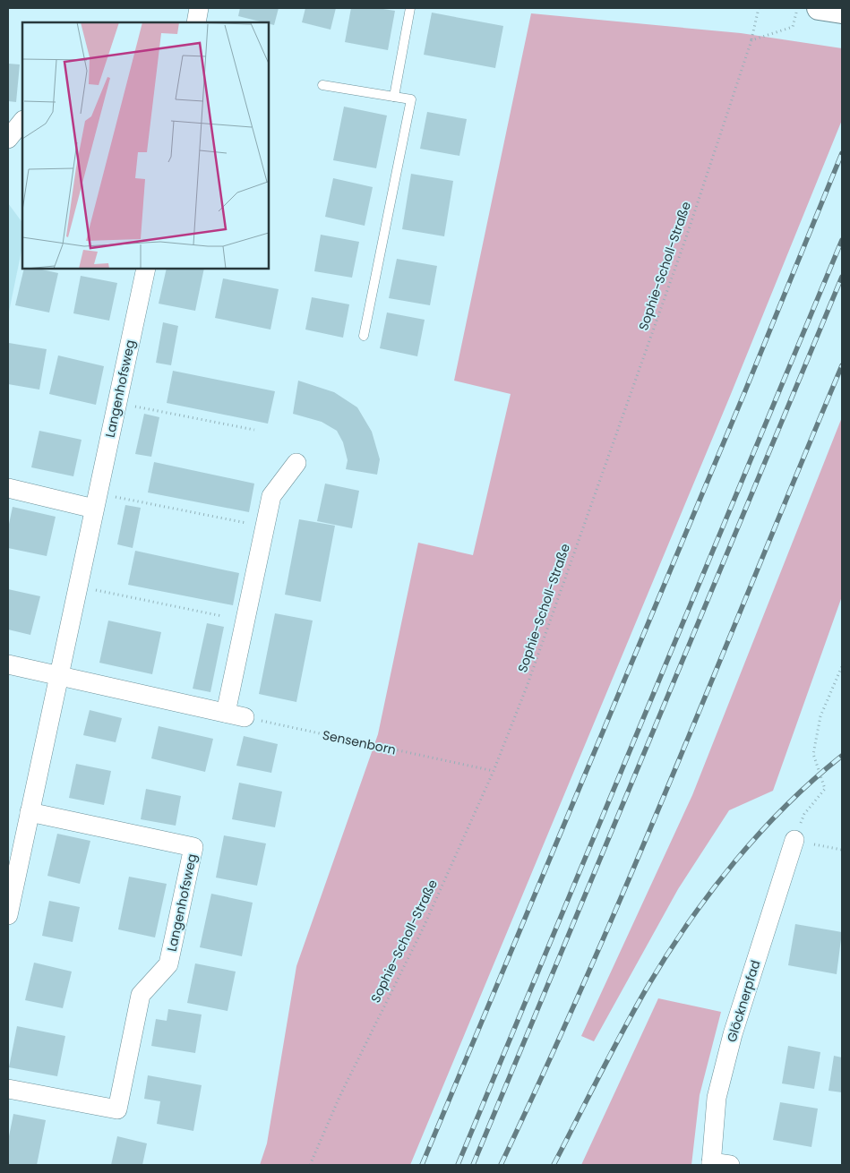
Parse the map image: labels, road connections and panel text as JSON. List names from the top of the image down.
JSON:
{
  "streets": {
    "street": ["Langenhofsweg", "Glöcknerpfad"],
    "path": ["Sophie-Scholl-Straße", "Sensenborn"]
  },
  "crossings": [
    ["Sophie-Scholl-Straße", "Sensenborn"]
  ]
}
